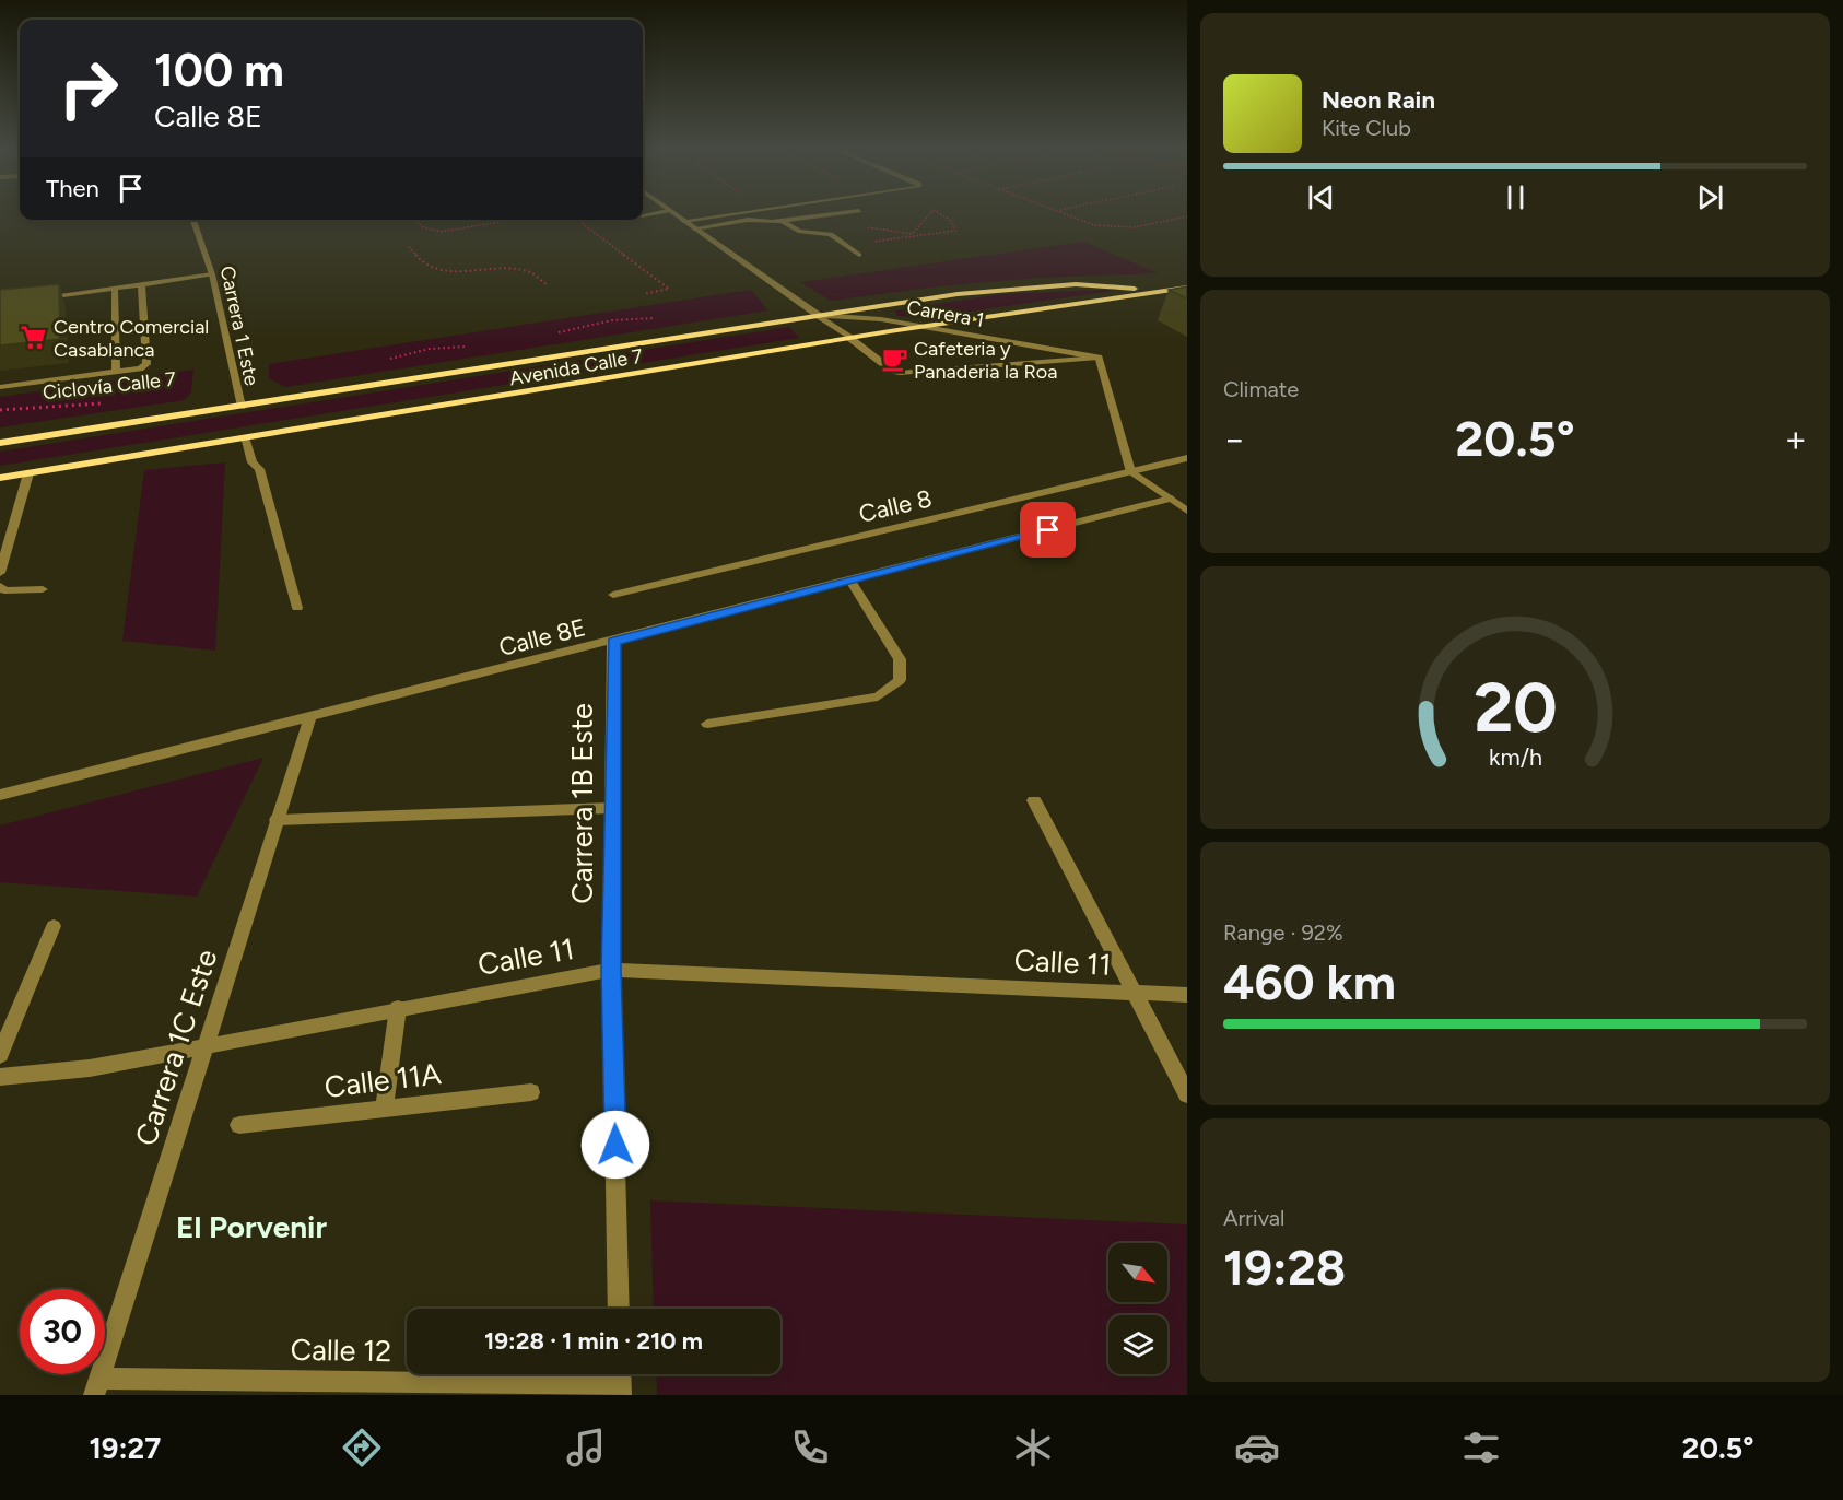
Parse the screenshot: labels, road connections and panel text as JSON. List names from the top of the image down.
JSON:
{
  "streets": {
    "main road": ["Avenida Calle 7"],
    "street": [
      "Carrera 1",
      "Carrera 1 Este",
      "Calle 8",
      "Calle 8E",
      "Carrera 1B Este",
      "Calle 11",
      "Carrera 1C Este",
      "Calle 11A",
      "Calle 12"
    ],
    "path": ["Ciclovía Calle 7"]
  },
  "crossings": [
    ["Carrera 1", "Avenida Calle 7"],
    ["Carrera 1 Este", "Avenida Calle 7"],
    ["Calle 8E", "Carrera 1B Este"],
    ["Calle 8E", "Carrera 1C Este"],
    ["Carrera 1B Este", "Calle 11"],
    ["Calle 11", "Carrera 1C Este"],
    ["Carrera 1C Este", "Calle 12"]
  ],
  "districts": ["El Porvenir"],
  "places": {
    "supermarket": ["Centro Comercial Casablanca"],
    "cafe": ["Cafeteria y Panaderia la Roa"]
  },
  "north": "bottom right",
  "page": {
    "turn": ["100 m", "Calle 8E"],
    "song": ["Neon Rain", "Kite Club"],
    "then": "Then",
    "tile": [
      "Climate",
      ["Range · 92%", "460 km"],
      ["Arrival", "19:28"]
    ],
    "heat": ["−", "20.5°", "+"],
    "limit": "30",
    "trip": "19:28 · 1 min · 210 m",
    "tabs": ["19:27", "20.5°"],
    "gauge": ["20", "km/h"]
  }
}
